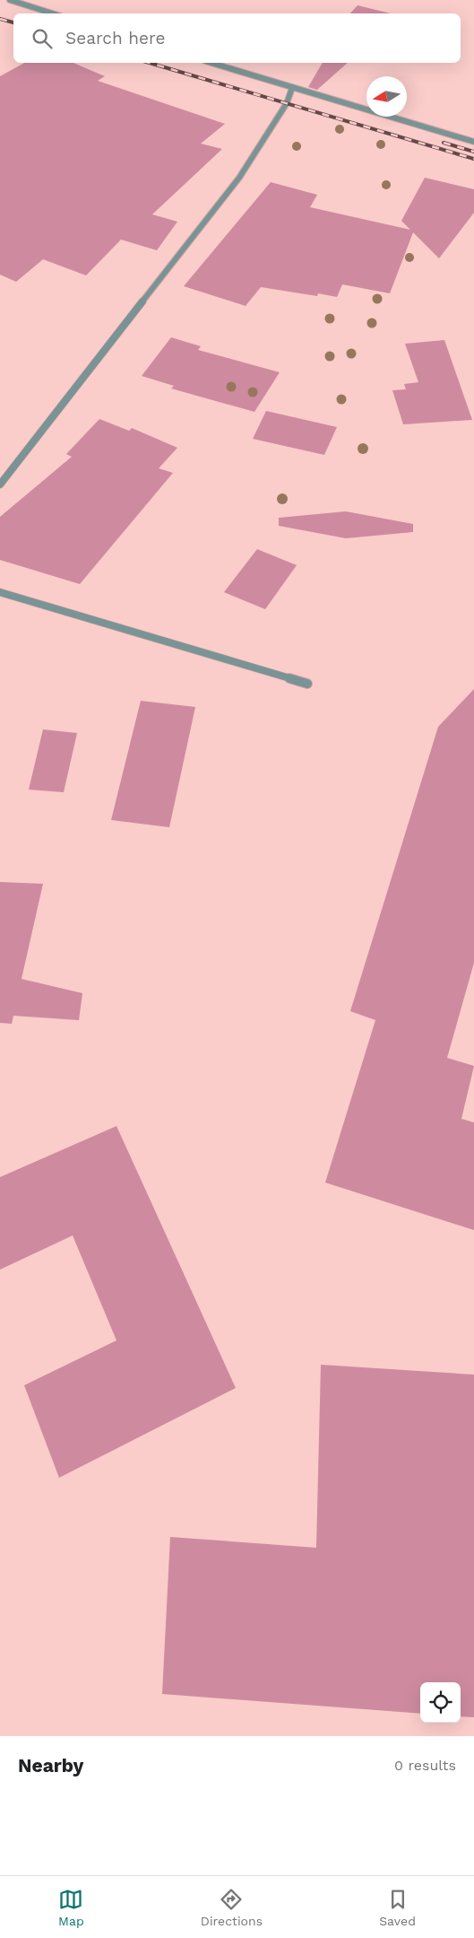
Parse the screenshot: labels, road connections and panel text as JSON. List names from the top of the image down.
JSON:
{
  "north": "left",
  "page": {
    "search": "Search here",
    "heading": ["Nearby", "0 results"],
    "nav": ["Map", "Directions", "Saved"]
  }
}
